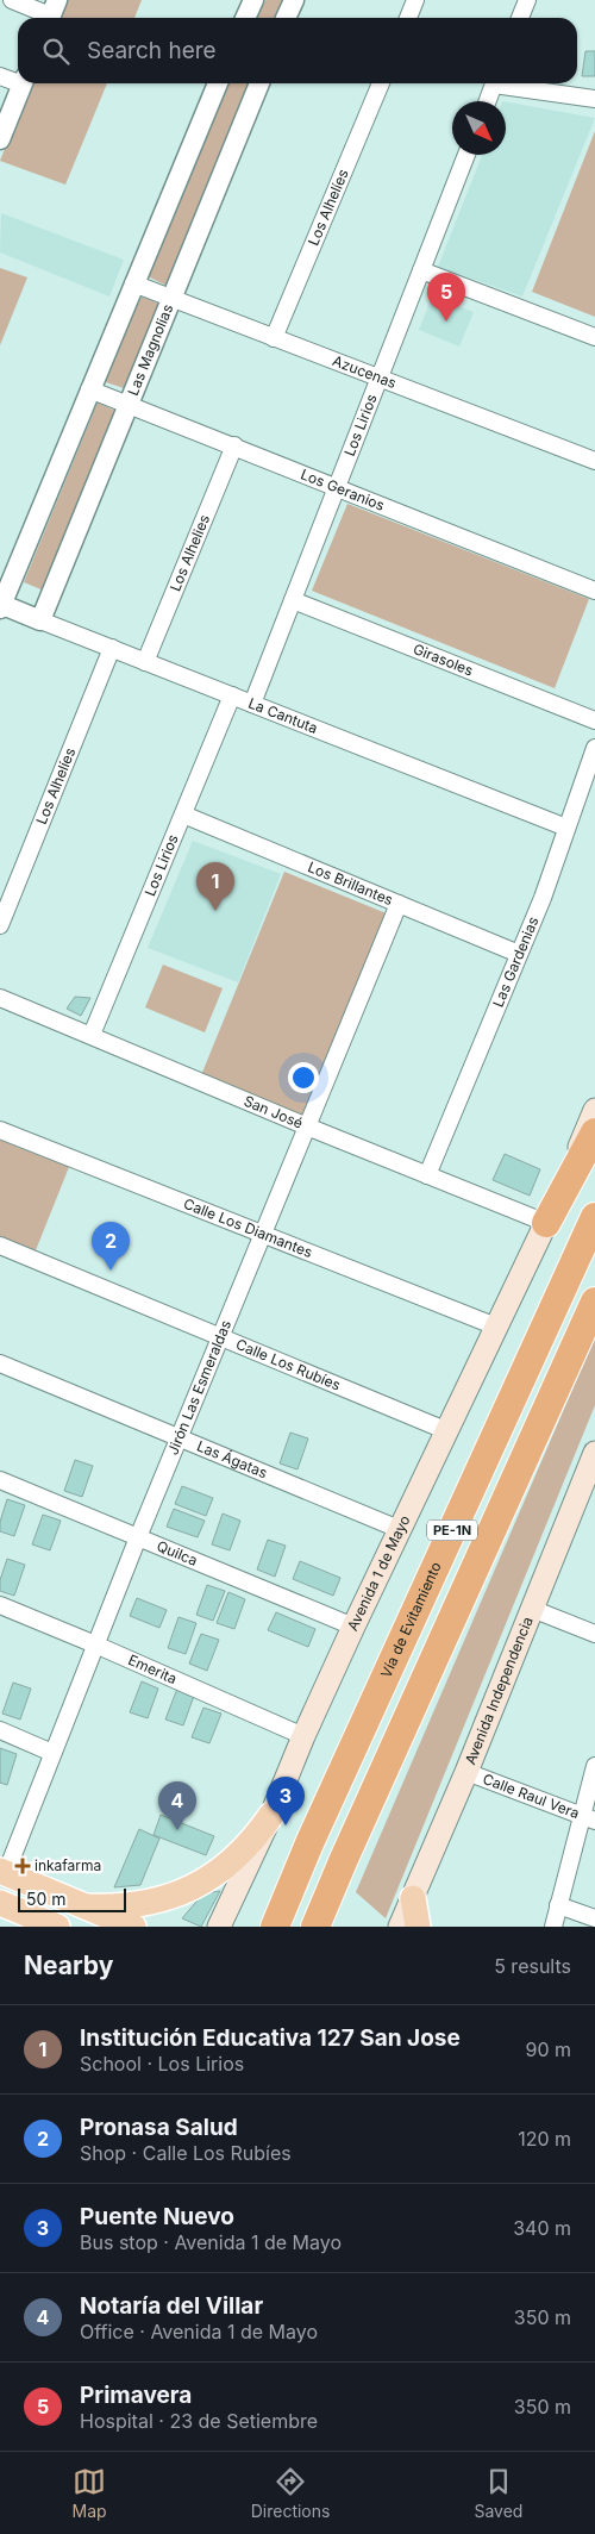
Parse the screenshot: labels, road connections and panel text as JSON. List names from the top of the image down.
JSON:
{
  "streets": {
    "highway": ["PE-1N", "Vía de Evitamiento"],
    "main road": ["Avenida 1 de Mayo", "Avenida Independencia"],
    "street": [
      "Los Alhelíes",
      "Las Magnolias",
      "Azucenas",
      "Los Lirios",
      "Los Geranios",
      "Los Alhelies",
      "Girasoles",
      "La Cantuta",
      "Los Brillantes",
      "Las Gardenias",
      "San José",
      "Calle Los Diamantes",
      "Calle Los Rubíes",
      "Jirón Las Esmeraldas",
      "Las Ágatas",
      "Quilca",
      "Emerita",
      "Calle Raul Vera"
    ]
  },
  "crossings": [
    ["Los Alhelíes", "Azucenas"],
    ["Los Alhelíes", "La Cantuta"],
    ["Las Magnolias", "Azucenas"],
    ["Las Magnolias", "Los Geranios"],
    ["Las Magnolias", "La Cantuta"],
    ["Azucenas", "Los Lirios"],
    ["Los Lirios", "Los Geranios"],
    ["Los Lirios", "Girasoles"],
    ["Los Lirios", "La Cantuta"],
    ["Los Lirios", "Los Brillantes"],
    ["Los Lirios", "San José"],
    ["Los Geranios", "Los Alhelies"],
    ["Los Alhelies", "La Cantuta"],
    ["La Cantuta", "Las Gardenias"],
    ["Los Brillantes", "Las Gardenias"],
    ["Los Brillantes", "Jirón Las Esmeraldas"],
    ["Las Gardenias", "San José"],
    ["San José", "Jirón Las Esmeraldas"],
    ["San José", "Avenida 1 de Mayo"],
    ["Calle Los Diamantes", "Jirón Las Esmeraldas"],
    ["Calle Los Diamantes", "Avenida 1 de Mayo"],
    ["Calle Los Rubíes", "Jirón Las Esmeraldas"],
    ["Calle Los Rubíes", "Avenida 1 de Mayo"],
    ["Jirón Las Esmeraldas", "Las Ágatas"],
    ["Jirón Las Esmeraldas", "Quilca"],
    ["Jirón Las Esmeraldas", "Emerita"],
    ["Las Ágatas", "Avenida 1 de Mayo"],
    ["Quilca", "Avenida 1 de Mayo"],
    ["Avenida 1 de Mayo", "Emerita"],
    ["Avenida Independencia", "Calle Raul Vera"]
  ],
  "places": {
    "health": ["inkafarma"]
  },
  "scale_bar": "50 m",
  "north": "bottom right",
  "page": {
    "search": "Search here",
    "pins": [
      "5",
      "1",
      "2",
      "3",
      "4"
    ],
    "scale": "50 m",
    "heading": ["Nearby", "5 results"],
    "list": [
      {
        "mark": "1",
        "name": "Institución Educativa 127 San Jose",
        "note": "School · Los Lirios",
        "value": "90 m"
      },
      {
        "mark": "2",
        "name": "Pronasa Salud",
        "note": "Shop · Calle Los Rubíes",
        "value": "120 m"
      },
      {
        "mark": "3",
        "name": "Puente Nuevo",
        "note": "Bus stop · Avenida 1 de Mayo",
        "value": "340 m"
      },
      {
        "mark": "4",
        "name": "Notaría del Villar",
        "note": "Office · Avenida 1 de Mayo",
        "value": "350 m"
      },
      {
        "mark": "5",
        "name": "Primavera",
        "note": "Hospital · 23 de Setiembre",
        "value": "350 m"
      }
    ],
    "nav": ["Map", "Directions", "Saved"]
  }
}
